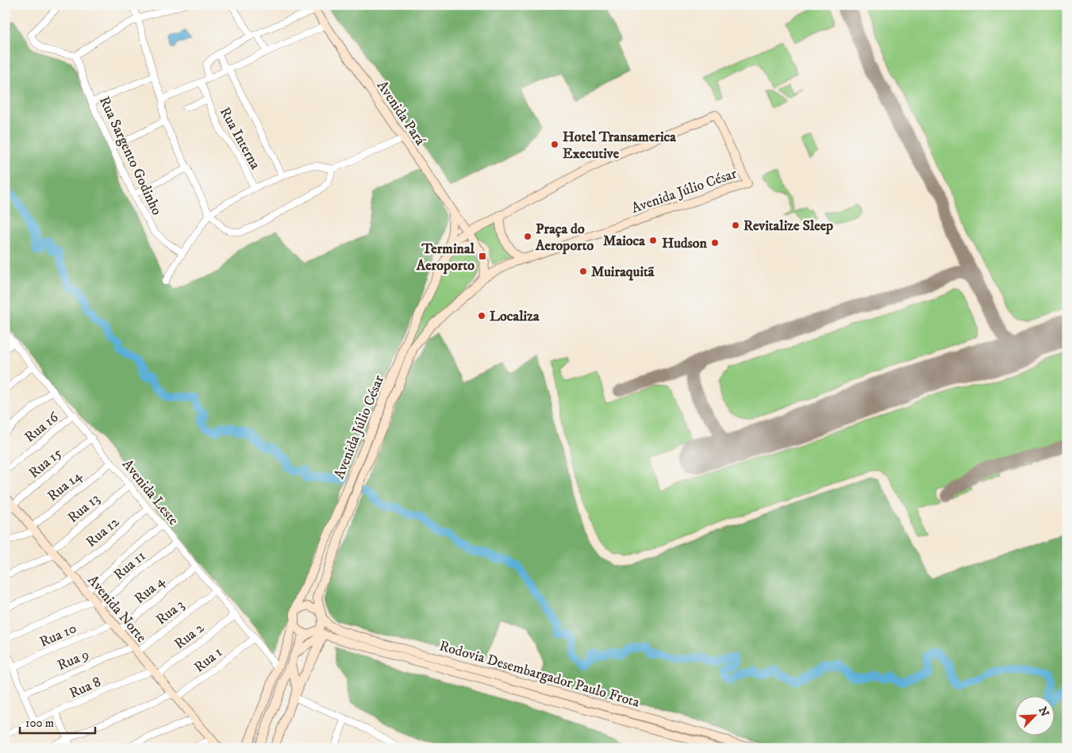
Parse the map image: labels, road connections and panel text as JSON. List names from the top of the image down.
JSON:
{
  "streets": {
    "street": [
      "Avenida Pará",
      "Rua Interna",
      "Rua Sargento Godinho",
      "Avenida Júlio César",
      "Rua 16",
      "Rua 15",
      "Rua 14",
      "Avenida Leste",
      "Rua 13",
      "Rua 12",
      "Rua 11",
      "Rua 4",
      "Avenida Norte",
      "Rua 3",
      "Rua 10",
      "Rua 2",
      "Rua 9",
      "Rua 1",
      "Rodovia Desembargador Paulo Frota",
      "Rua 8"
    ]
  },
  "crossings": [
    ["Avenida Pará", "Avenida Júlio César"],
    ["Avenida Júlio César", "Rodovia Desembargador Paulo Frota"],
    ["Rua 16", "Avenida Leste"],
    ["Rua 15", "Avenida Leste"],
    ["Rua 15", "Avenida Norte"],
    ["Rua 14", "Avenida Leste"],
    ["Rua 14", "Avenida Norte"],
    ["Avenida Leste", "Rua 13"],
    ["Avenida Leste", "Rua 12"],
    ["Avenida Leste", "Rua 11"],
    ["Avenida Leste", "Rua 4"],
    ["Avenida Leste", "Rua 3"],
    ["Avenida Leste", "Rua 2"],
    ["Avenida Leste", "Rua 1"],
    ["Rua 13", "Avenida Norte"],
    ["Rua 12", "Avenida Norte"],
    ["Rua 11", "Avenida Norte"],
    ["Rua 4", "Avenida Norte"],
    ["Avenida Norte", "Rua 3"],
    ["Avenida Norte", "Rua 10"],
    ["Avenida Norte", "Rua 2"],
    ["Avenida Norte", "Rua 9"],
    ["Avenida Norte", "Rua 1"],
    ["Avenida Norte", "Rua 8"],
    ["Rua 3", "Rua 9"],
    ["Rua 2", "Rua 8"]
  ],
  "places": {
    "other": [
      "Hotel Transamerica Executive",
      "Revitalize Sleep",
      "Praça do Aeroporto",
      "Maioca",
      "Hudson",
      "Muiraquitã",
      "Localiza"
    ],
    "transit": ["Terminal Aeroporto"]
  },
  "scale_bar": "100 m",
  "north": "top right"
}
